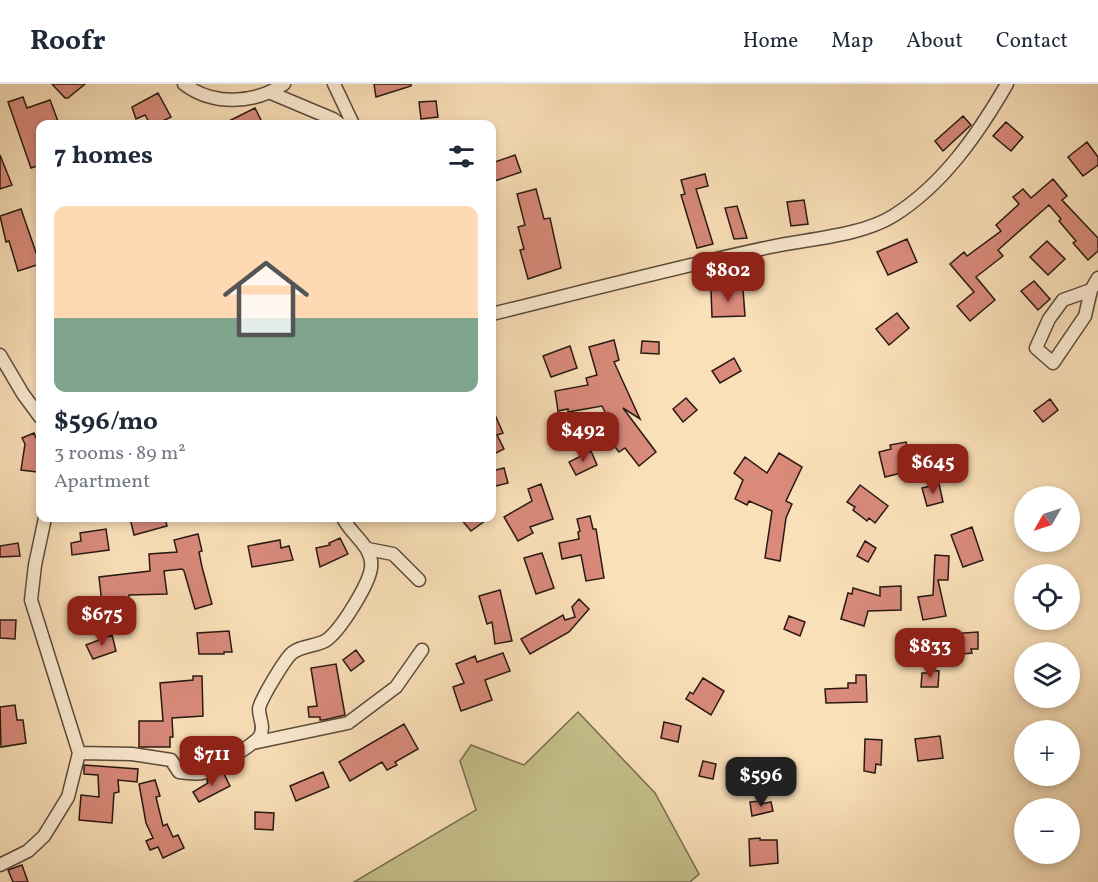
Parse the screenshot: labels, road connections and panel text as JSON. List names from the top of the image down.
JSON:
{
  "north": "bottom left",
  "page": {
    "header": "Roofr",
    "nav": [
      "Home",
      "Map",
      "About",
      "Contact"
    ],
    "heading": "7 homes",
    "list": [
      {
        "name": "$596/mo",
        "note": "3 rooms · 89 m² · Apartment"
      }
    ],
    "price": [
      "$802",
      "$492",
      "$645",
      "$675",
      "$833",
      "$711",
      "$596"
    ],
    "map_buttons": ["+", "−"]
  }
}
